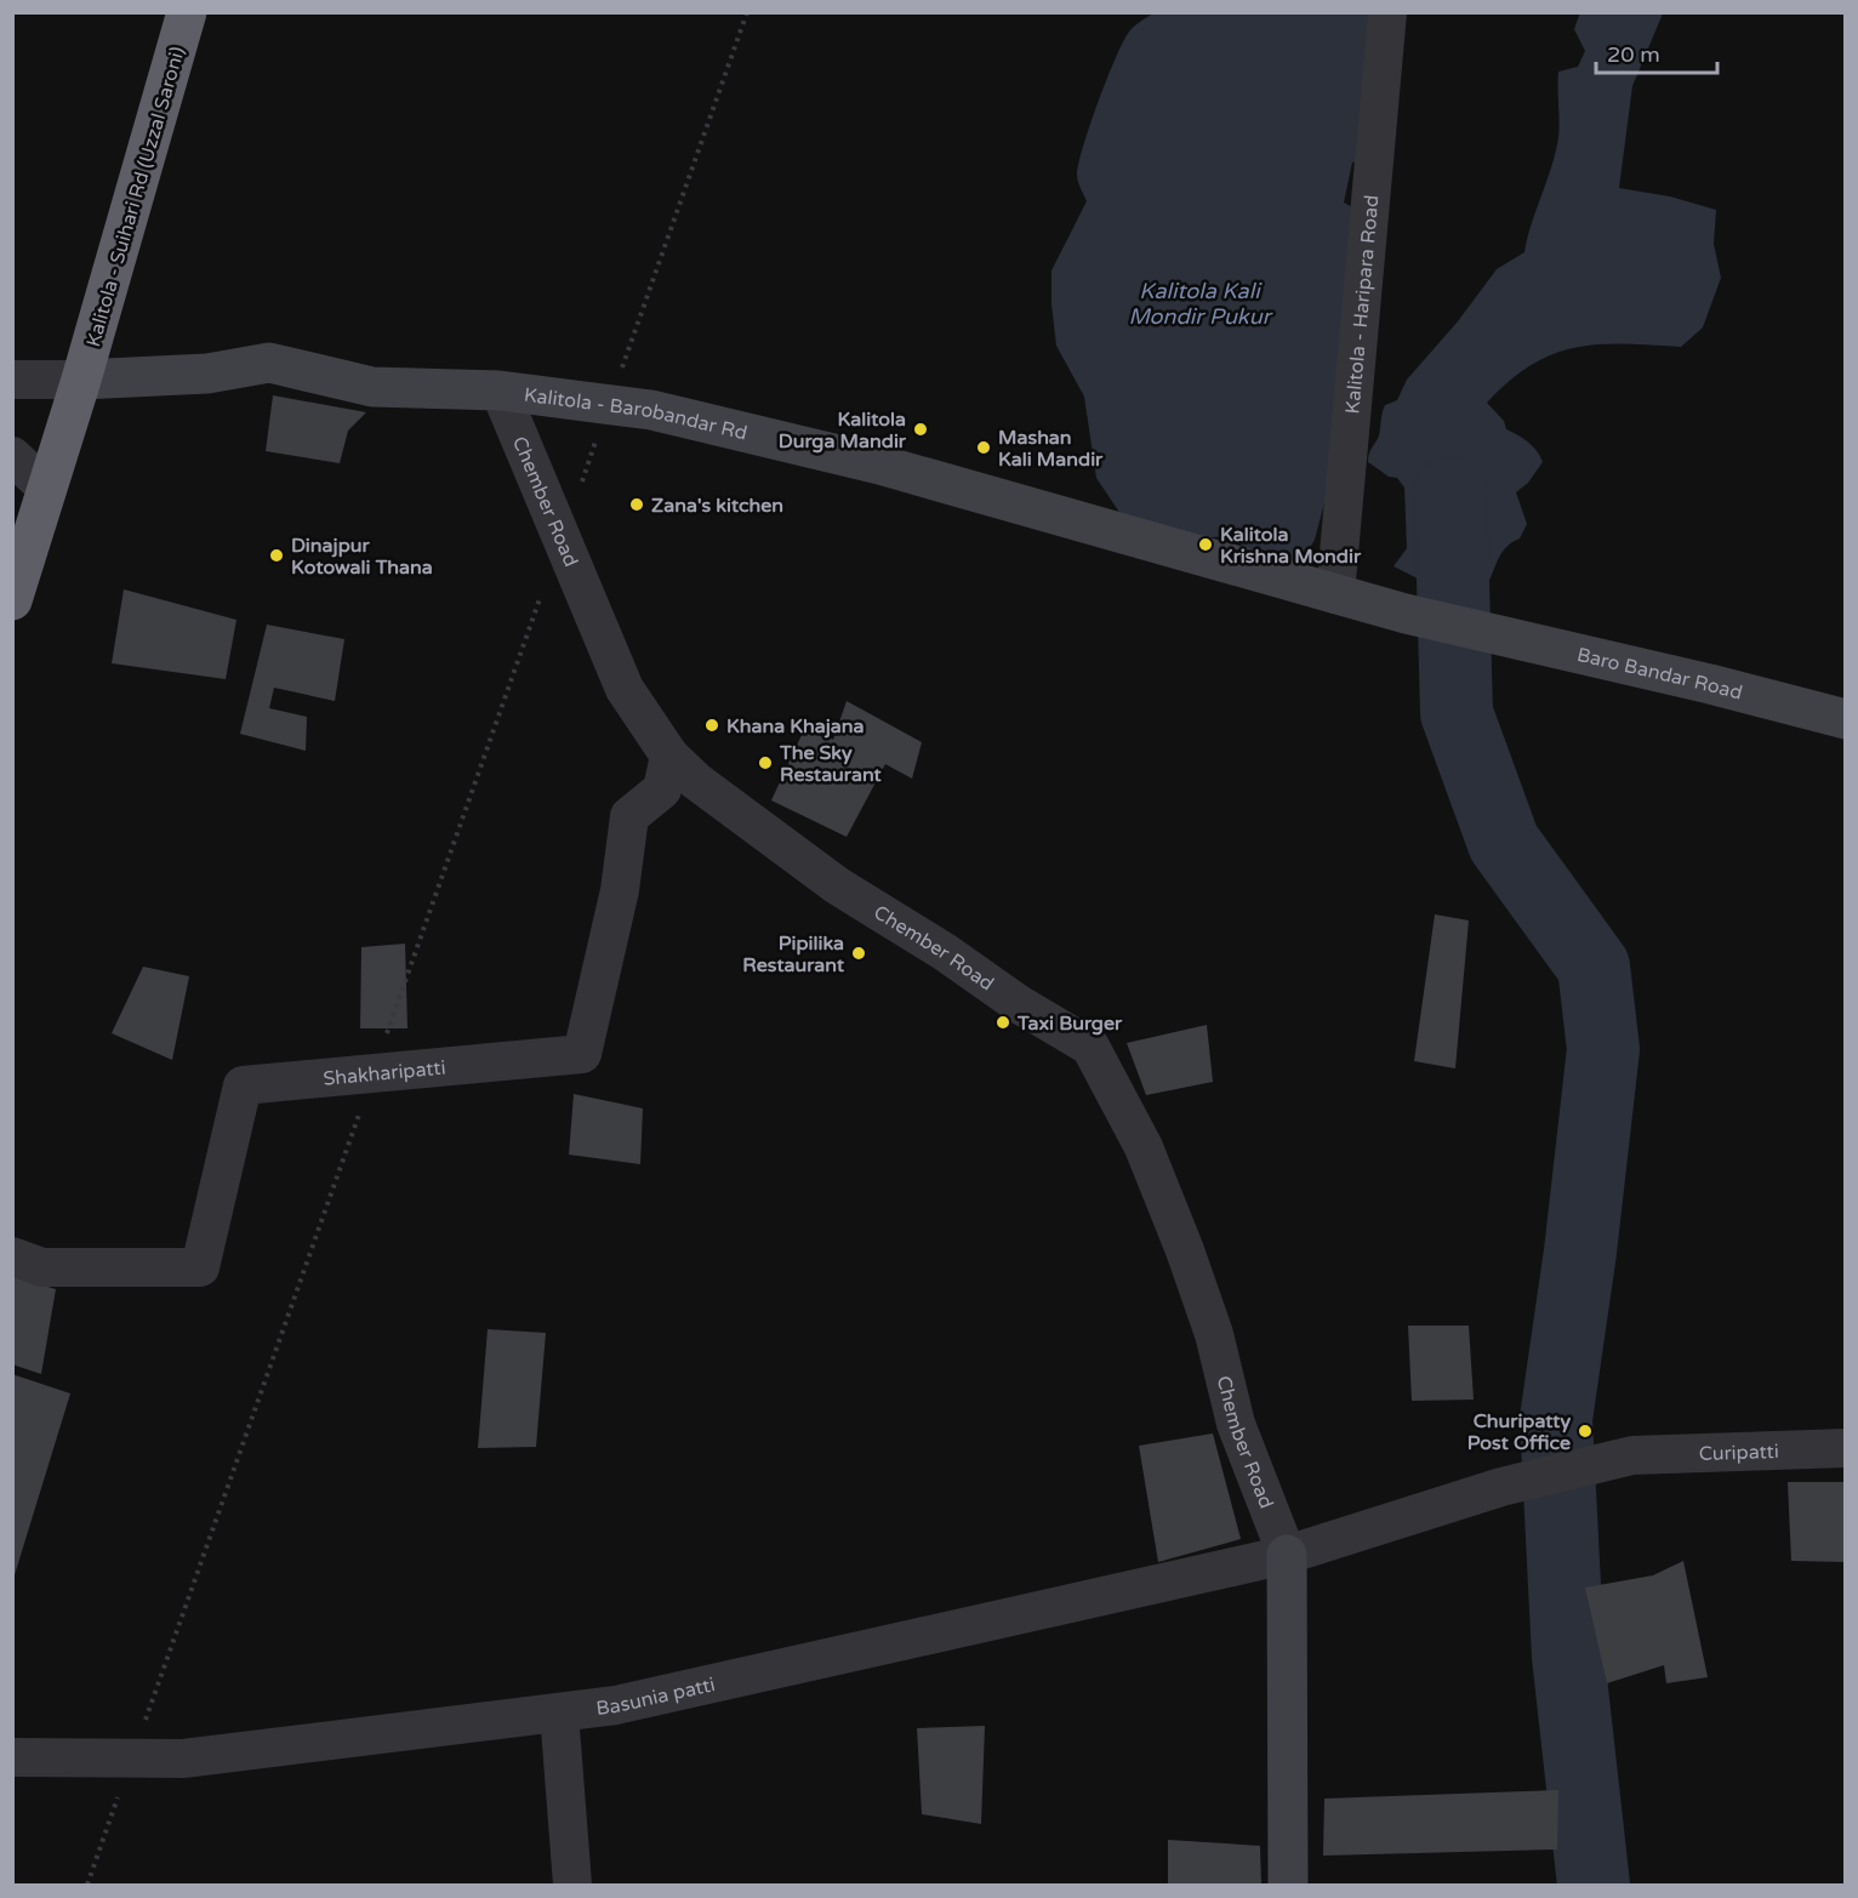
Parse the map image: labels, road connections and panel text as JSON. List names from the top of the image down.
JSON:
{
  "streets": {
    "highway": ["Kalitola - Suihari Rd (Uzzal Saroni)"],
    "street": [
      "Kalitola - Haripara Road",
      "Kalitola - Barobandar Rd",
      "Chember Road",
      "Baro Bandar Road",
      "Shakharipatti",
      "Curipatti",
      "Basunia patti"
    ]
  },
  "crossings": [
    ["Kalitola - Suihari Rd (Uzzal Saroni)", "Kalitola - Barobandar Rd"],
    ["Kalitola - Haripara Road", "Kalitola - Barobandar Rd"],
    ["Kalitola - Barobandar Rd", "Chember Road"],
    ["Kalitola - Barobandar Rd", "Baro Bandar Road"],
    ["Chember Road", "Shakharipatti"],
    ["Chember Road", "Basunia patti"],
    ["Curipatti", "Basunia patti"]
  ],
  "water": ["Kalitola Kali Mondir Pukur"],
  "places": [
    "Kalitola Durga Mandir",
    "Mashan Kali Mandir",
    "Zana's kitchen",
    "Kalitola Krishna Mondir",
    "Dinajpur Kotowali Thana",
    "Khana Khajana",
    "The Sky Restaurant",
    "Pipilika Restaurant",
    "Taxi Burger",
    "Churipatty Post Office"
  ],
  "scale_bar": "20 m"
}
